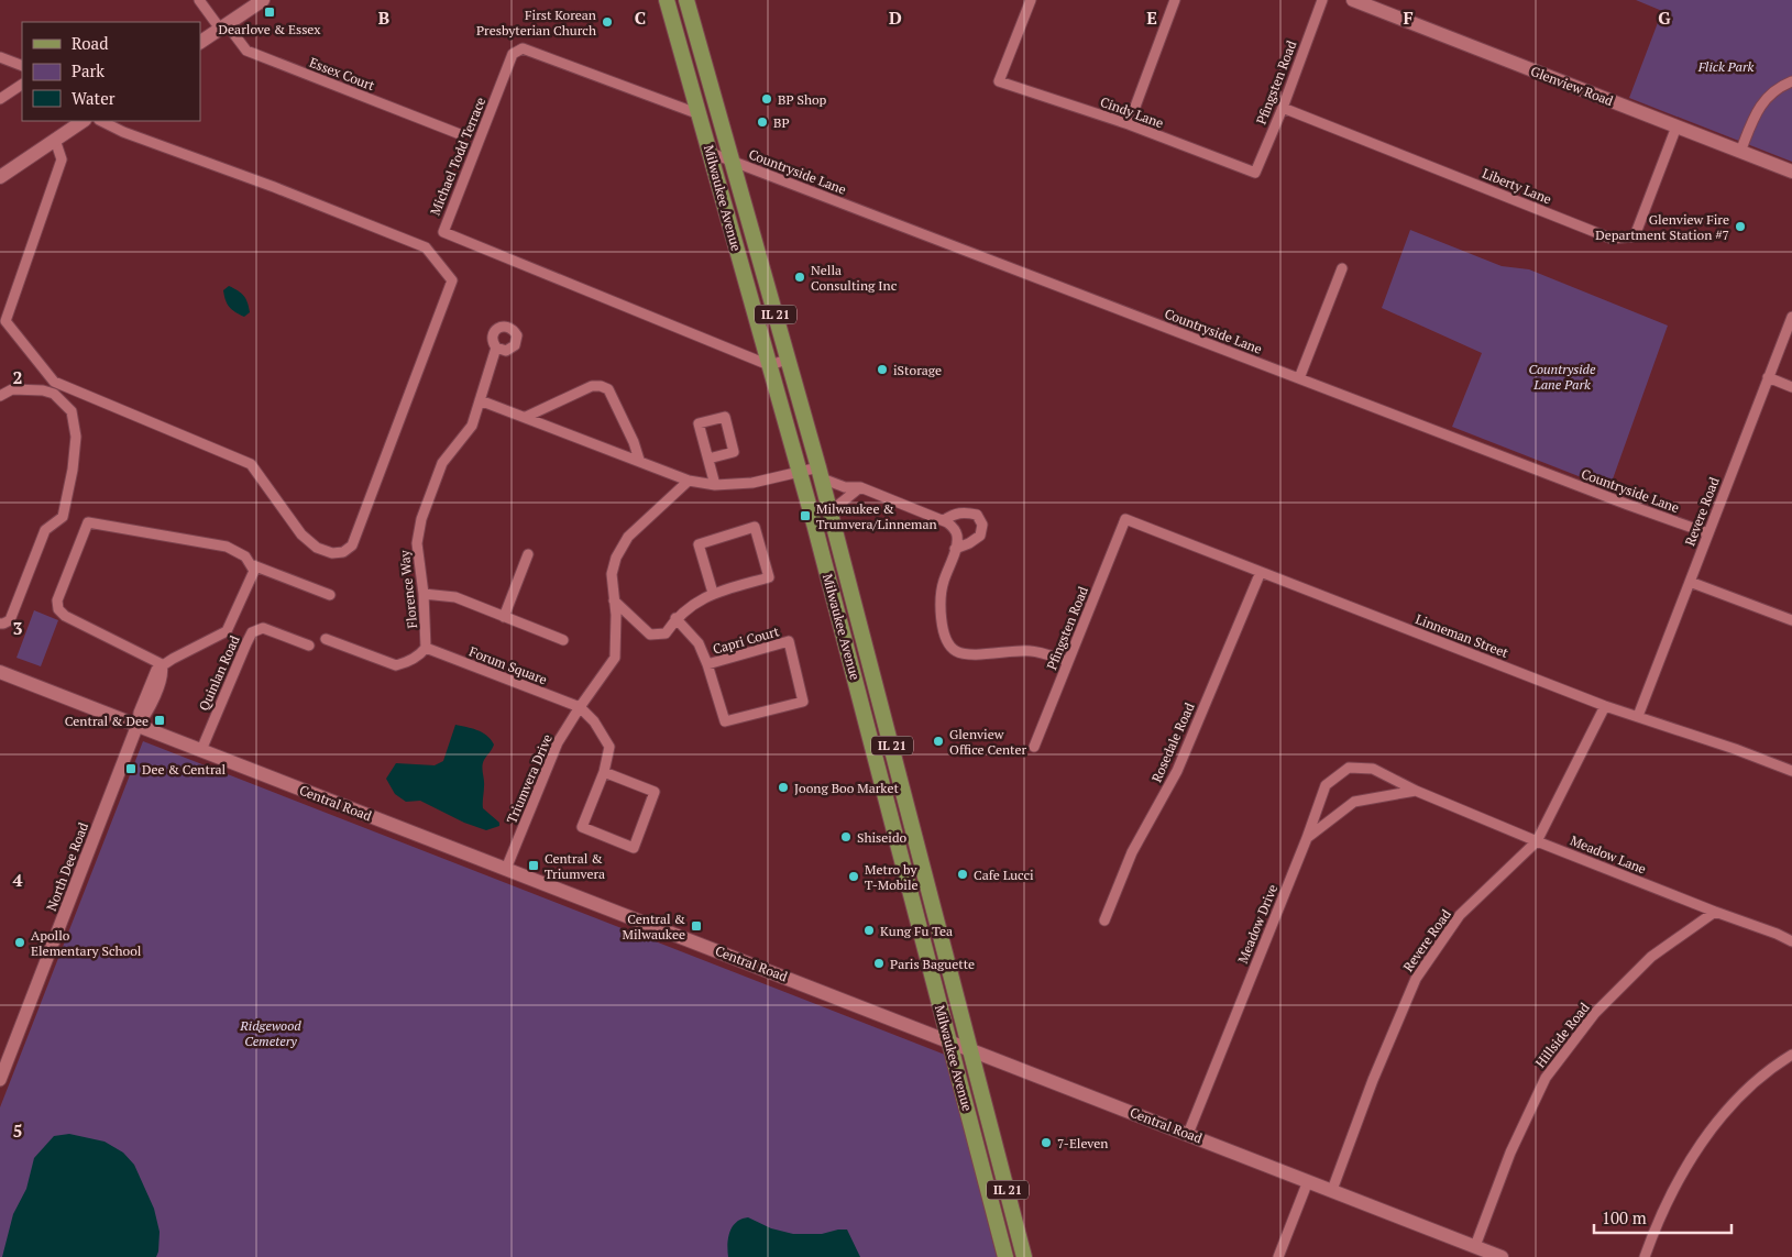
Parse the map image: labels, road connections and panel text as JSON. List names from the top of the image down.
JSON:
{
  "streets": {
    "main road": [
      "Glenview Road",
      "Milwaukee Avenue",
      "IL 21",
      "Central Road"
    ],
    "street": [
      "Essex Court",
      "Pfingsten Road",
      "Cindy Lane",
      "Michael Todd Terrace",
      "Countryside Lane",
      "Liberty Lane",
      "Revere Road",
      "Florence Way",
      "Linneman Street",
      "Capri Court",
      "Forum Square",
      "Quinlan Road",
      "Rosedale Road",
      "Triumvera Drive",
      "Meadow Lane",
      "North Dee Road",
      "Meadow Drive",
      "Hillside Road"
    ]
  },
  "crossings": [
    ["Pfingsten Road", "Cindy Lane"],
    ["Pfingsten Road", "Liberty Lane"],
    ["Pfingsten Road", "Linneman Street"],
    ["Glenview Road", "Liberty Lane"],
    ["Michael Todd Terrace", "Milwaukee Avenue"],
    ["Countryside Lane", "Milwaukee Avenue"],
    ["Countryside Lane", "Revere Road"],
    ["Milwaukee Avenue", "Central Road"],
    ["Revere Road", "Linneman Street"],
    ["Revere Road", "Central Road"],
    ["Revere Road", "Meadow Lane"],
    ["Florence Way", "Forum Square"],
    ["Linneman Street", "Rosedale Road"],
    ["Forum Square", "Triumvera Drive"],
    ["Quinlan Road", "Central Road"],
    ["Triumvera Drive", "Central Road"],
    ["Central Road", "North Dee Road"],
    ["Central Road", "Meadow Drive"],
    ["Central Road", "Hillside Road"],
    ["Meadow Lane", "Meadow Drive"],
    ["Meadow Lane", "Hillside Road"]
  ],
  "parks": ["Flick Park", "Countryside Lane Park", "Ridgewood Cemetery"],
  "places": {
    "transit": [
      "Dearlove & Essex",
      "Milwaukee & Trumvera/Linneman",
      "Central & Dee",
      "Dee & Central",
      "Central & Triumvera",
      "Central & Milwaukee"
    ],
    "other": [
      "First Korean Presbyterian Church",
      "BP Shop",
      "BP",
      "Glenview Fire Department Station #7",
      "Nella Consulting Inc",
      "iStorage",
      "Glenview Office Center",
      "Joong Boo Market",
      "Shiseido",
      "Cafe Lucci",
      "Metro by T-Mobile",
      "Kung Fu Tea",
      "Apollo Elementary School",
      "Paris Baguette",
      "7-Eleven"
    ]
  },
  "legend": ["Road", "Park", "Water"],
  "scale_bar": "100 m",
  "grid": {
    "columns": [
      "B",
      "C",
      "D",
      "E",
      "F",
      "G"
    ],
    "rows": [
      "2",
      "3",
      "4",
      "5"
    ]
  }
}
